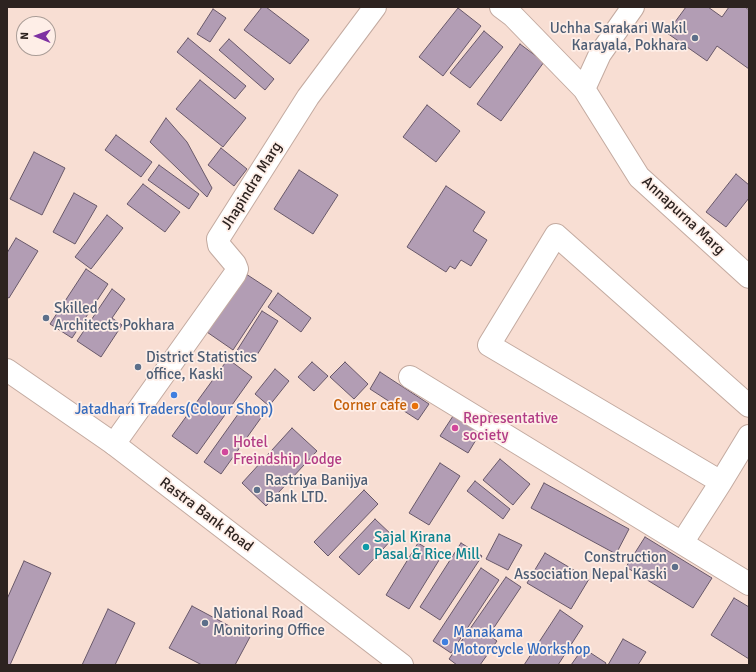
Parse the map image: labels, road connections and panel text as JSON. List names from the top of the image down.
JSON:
{
  "streets": {
    "street": ["Jhapindra Marg", "Annapurna Marg", "Rastra Bank Road"]
  },
  "crossings": [
    ["Jhapindra Marg", "Rastra Bank Road"]
  ],
  "places": [
    "Uchha Sarakari Wakil Karayala, Pokhara",
    "Skilled Architects Pokhara",
    "District Statistics office, Kaski",
    "Jatadhari Traders(Colour Shop)",
    "Corner cafe",
    "Representative society",
    "Hotel Freindship Lodge",
    "Rastriya Banijya Bank LTD.",
    "Sajal Kirana Pasal & Rice Mill",
    "Construction Association Nepal Kaski",
    "National Road Monitoring Office",
    "Manakama Motorcycle Workshop"
  ],
  "north": "left"
}
